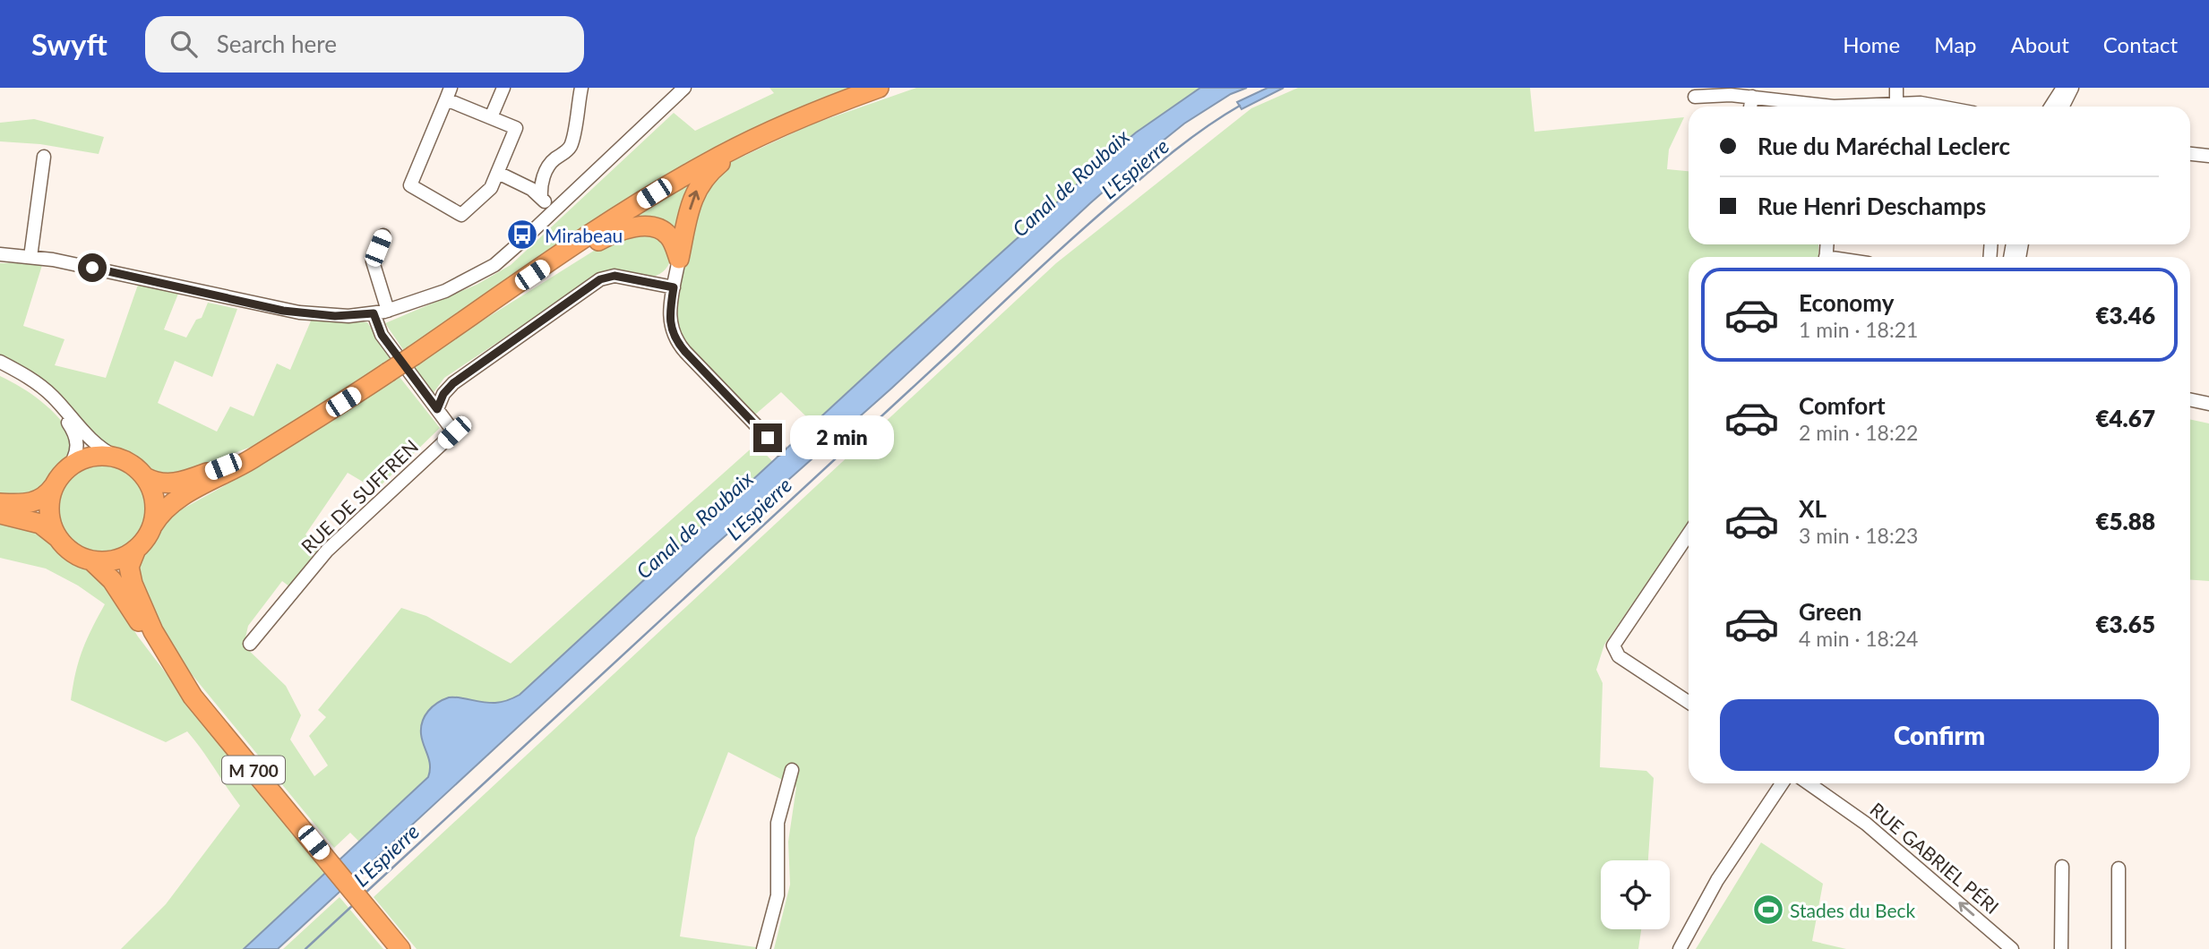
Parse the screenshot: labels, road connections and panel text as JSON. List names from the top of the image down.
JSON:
{
  "streets": {
    "highway": ["M 700"],
    "street": ["RUE DE SUFFREN", "RUE GABRIEL PÉRI"]
  },
  "one_way": ["RUE GABRIEL PÉRI"],
  "water": ["L'Espierre", "Canal de Roubaix"],
  "places": {
    "bus stop": ["Mirabeau"],
    "sports": ["Stades du Beck"]
  },
  "page": {
    "header": "Swyft",
    "search": "Search here",
    "nav": [
      "Home",
      "Map",
      "About",
      "Contact"
    ],
    "banner": ["Rue du Maréchal Leclerc", "Rue Henri Deschamps"],
    "list": [
      {
        "name": "Economy",
        "note": "1 min · 18:21",
        "value": "€3.46"
      },
      {
        "name": "Comfort",
        "note": "2 min · 18:22",
        "value": "€4.67"
      },
      {
        "name": "XL",
        "note": "3 min · 18:23",
        "value": "€5.88"
      },
      {
        "name": "Green",
        "note": "4 min · 18:24",
        "value": "€3.65"
      }
    ],
    "bubble": "2 min",
    "buttons": "Confirm"
  }
}
